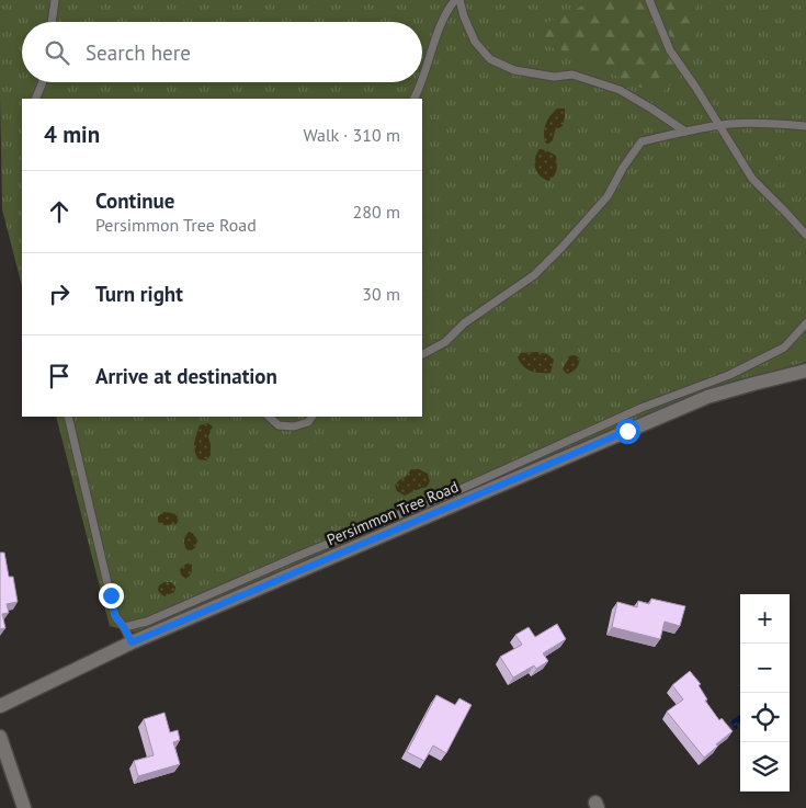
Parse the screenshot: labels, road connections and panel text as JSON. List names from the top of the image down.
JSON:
{
  "streets": {
    "main road": ["Persimmon Tree Road"]
  },
  "page": {
    "search": "Search here",
    "heading": ["4 min", "Walk · 310 m"],
    "list": [
      ["Continue", "Persimmon Tree Road", "280 m"],
      ["Turn right", "30 m"],
      "Arrive at destination"
    ],
    "map_buttons": ["+", "−"]
  }
}
